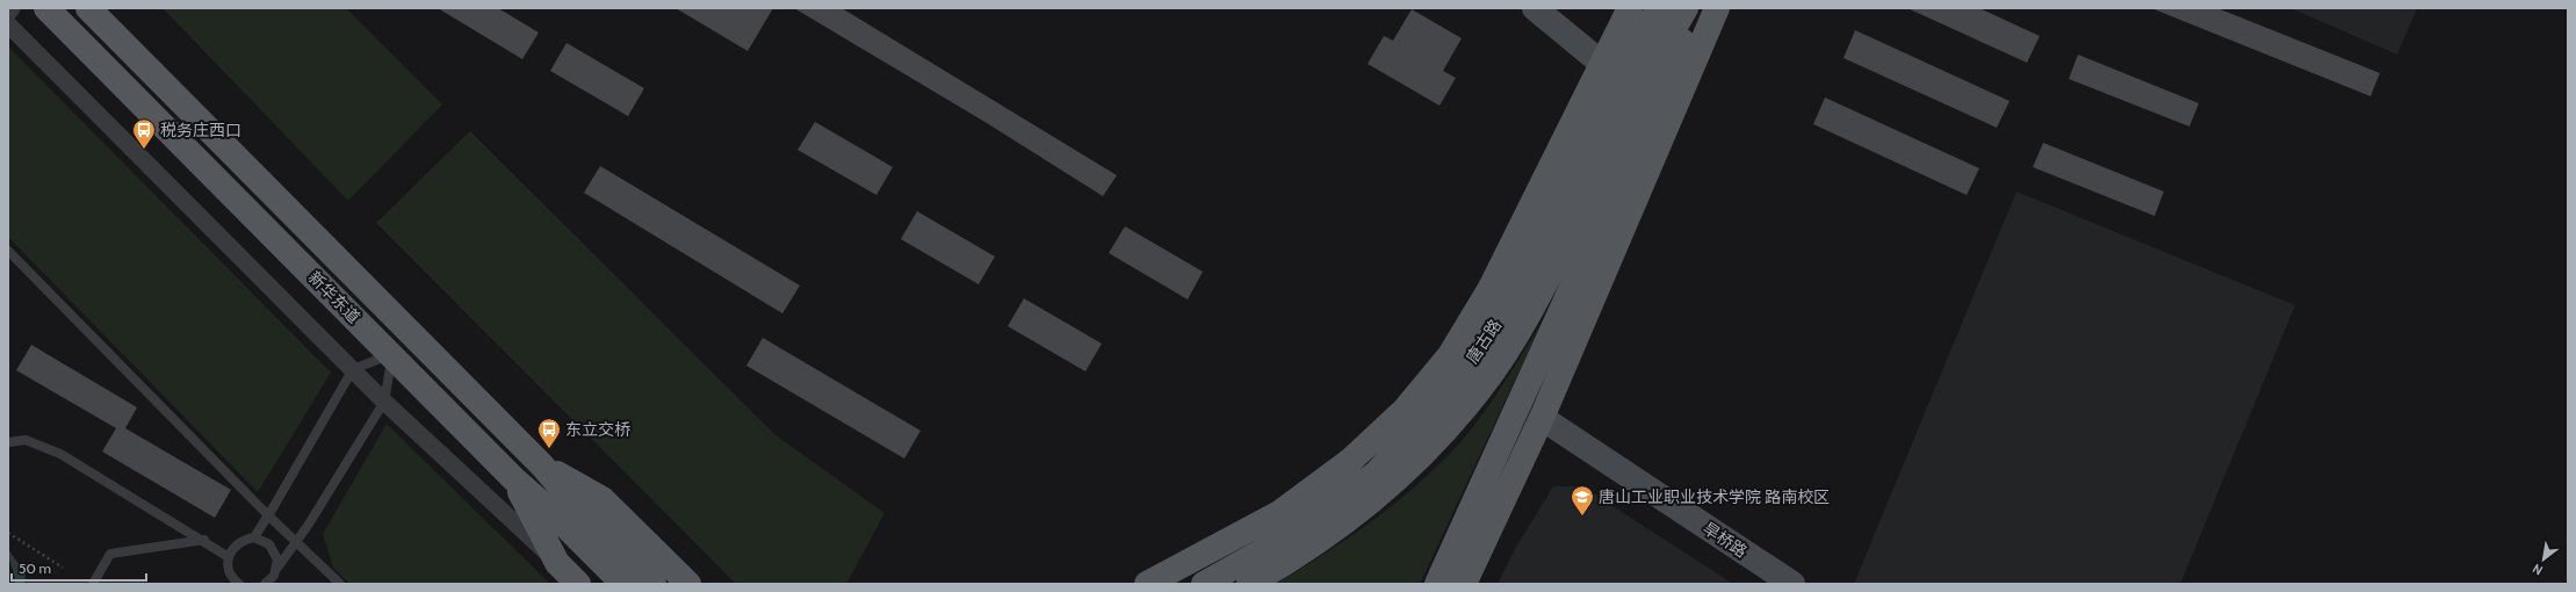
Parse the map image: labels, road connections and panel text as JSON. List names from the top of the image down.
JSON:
{
  "streets": {
    "main road": ["新华东道", "唐古路"],
    "street": ["旱桥路"]
  },
  "places": {
    "bus stop": ["税务庄西口", "东立交桥"],
    "school or university": ["唐山工业职业技术学院 路南校区"]
  },
  "scale_bar": "50 m",
  "north": "bottom left"
}
